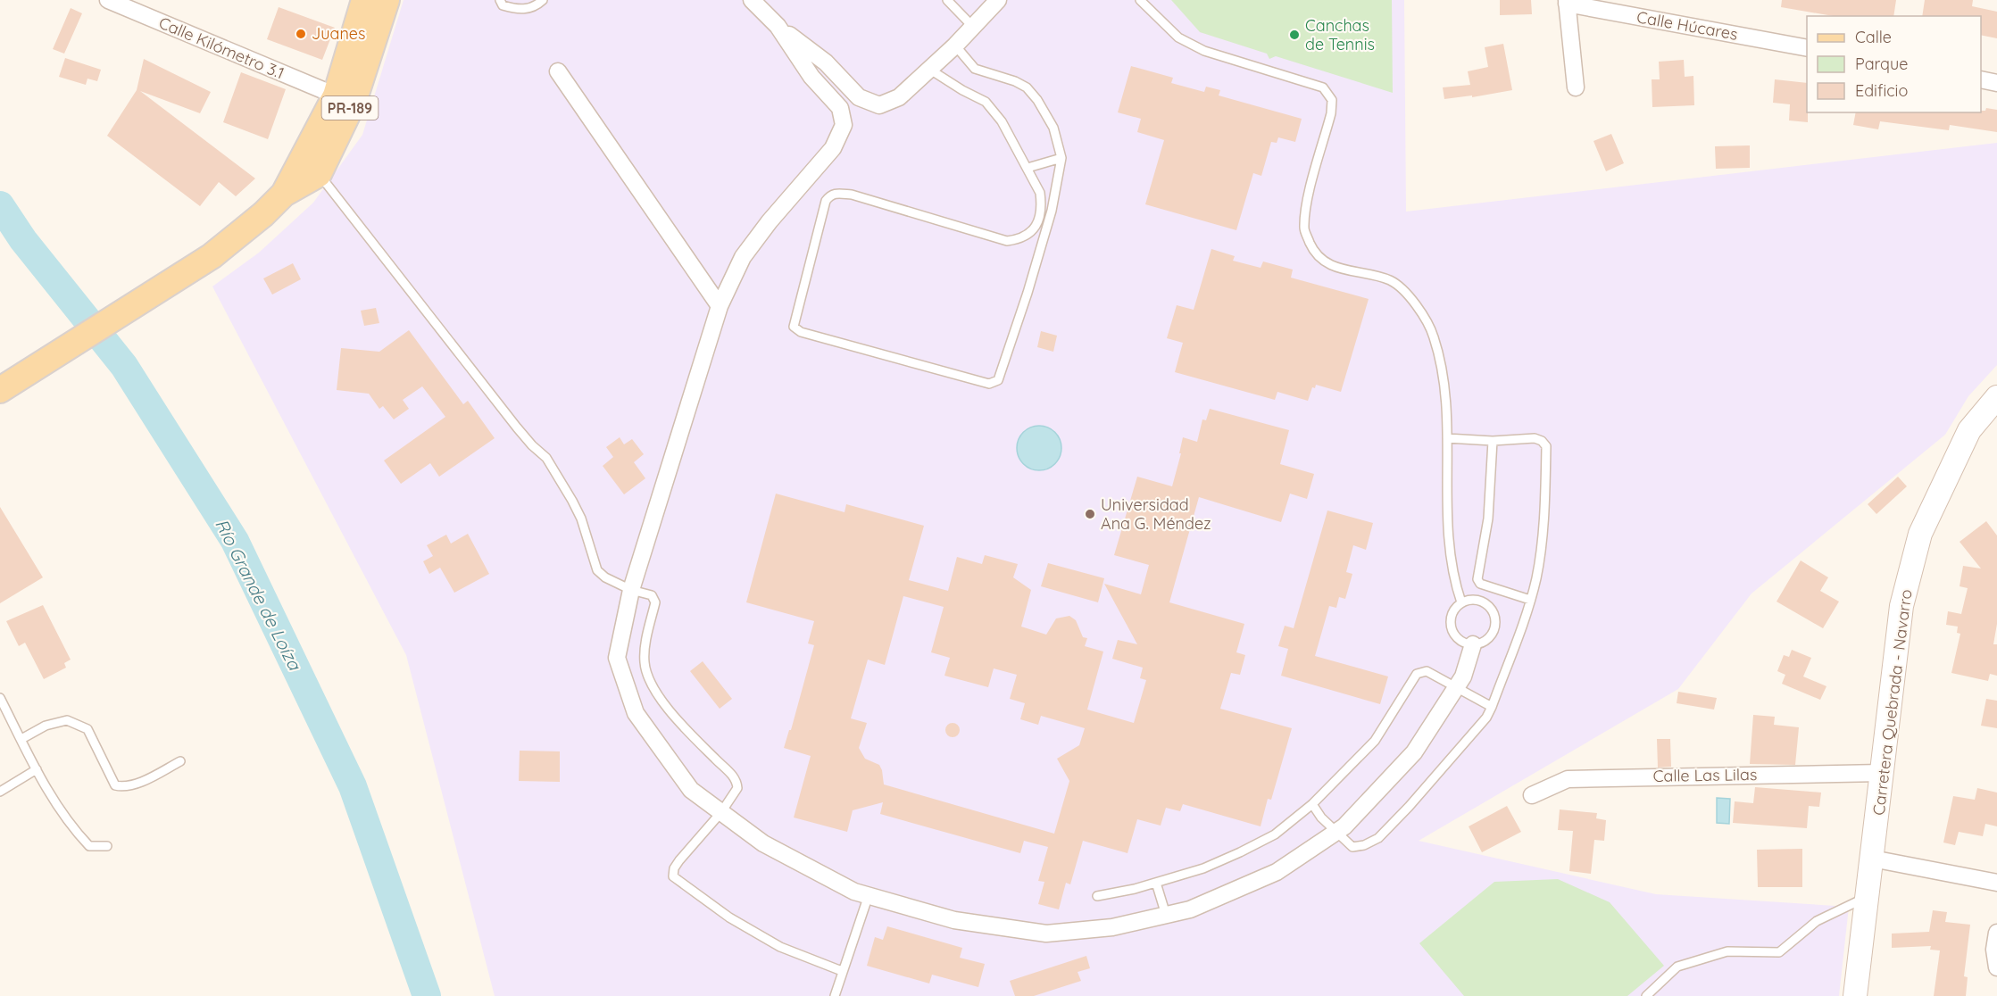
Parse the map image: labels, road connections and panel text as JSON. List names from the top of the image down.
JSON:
{
  "streets": {
    "main road": ["PR-189"],
    "street": [
      "Calle Húcares",
      "Calle Kilómetro 3.1",
      "Carretera Quebrada - Navarro",
      "Calle Las Lilas"
    ]
  },
  "crossings": [
    ["Calle Kilómetro 3.1", "PR-189"],
    ["Carretera Quebrada - Navarro", "Calle Las Lilas"]
  ],
  "water": ["Río Grande de Loíza"],
  "places": ["Juanes", "Canchas de Tennis", "Universidad Ana G. Méndez"],
  "legend": ["Calle", "Parque", "Edificio"]
}
